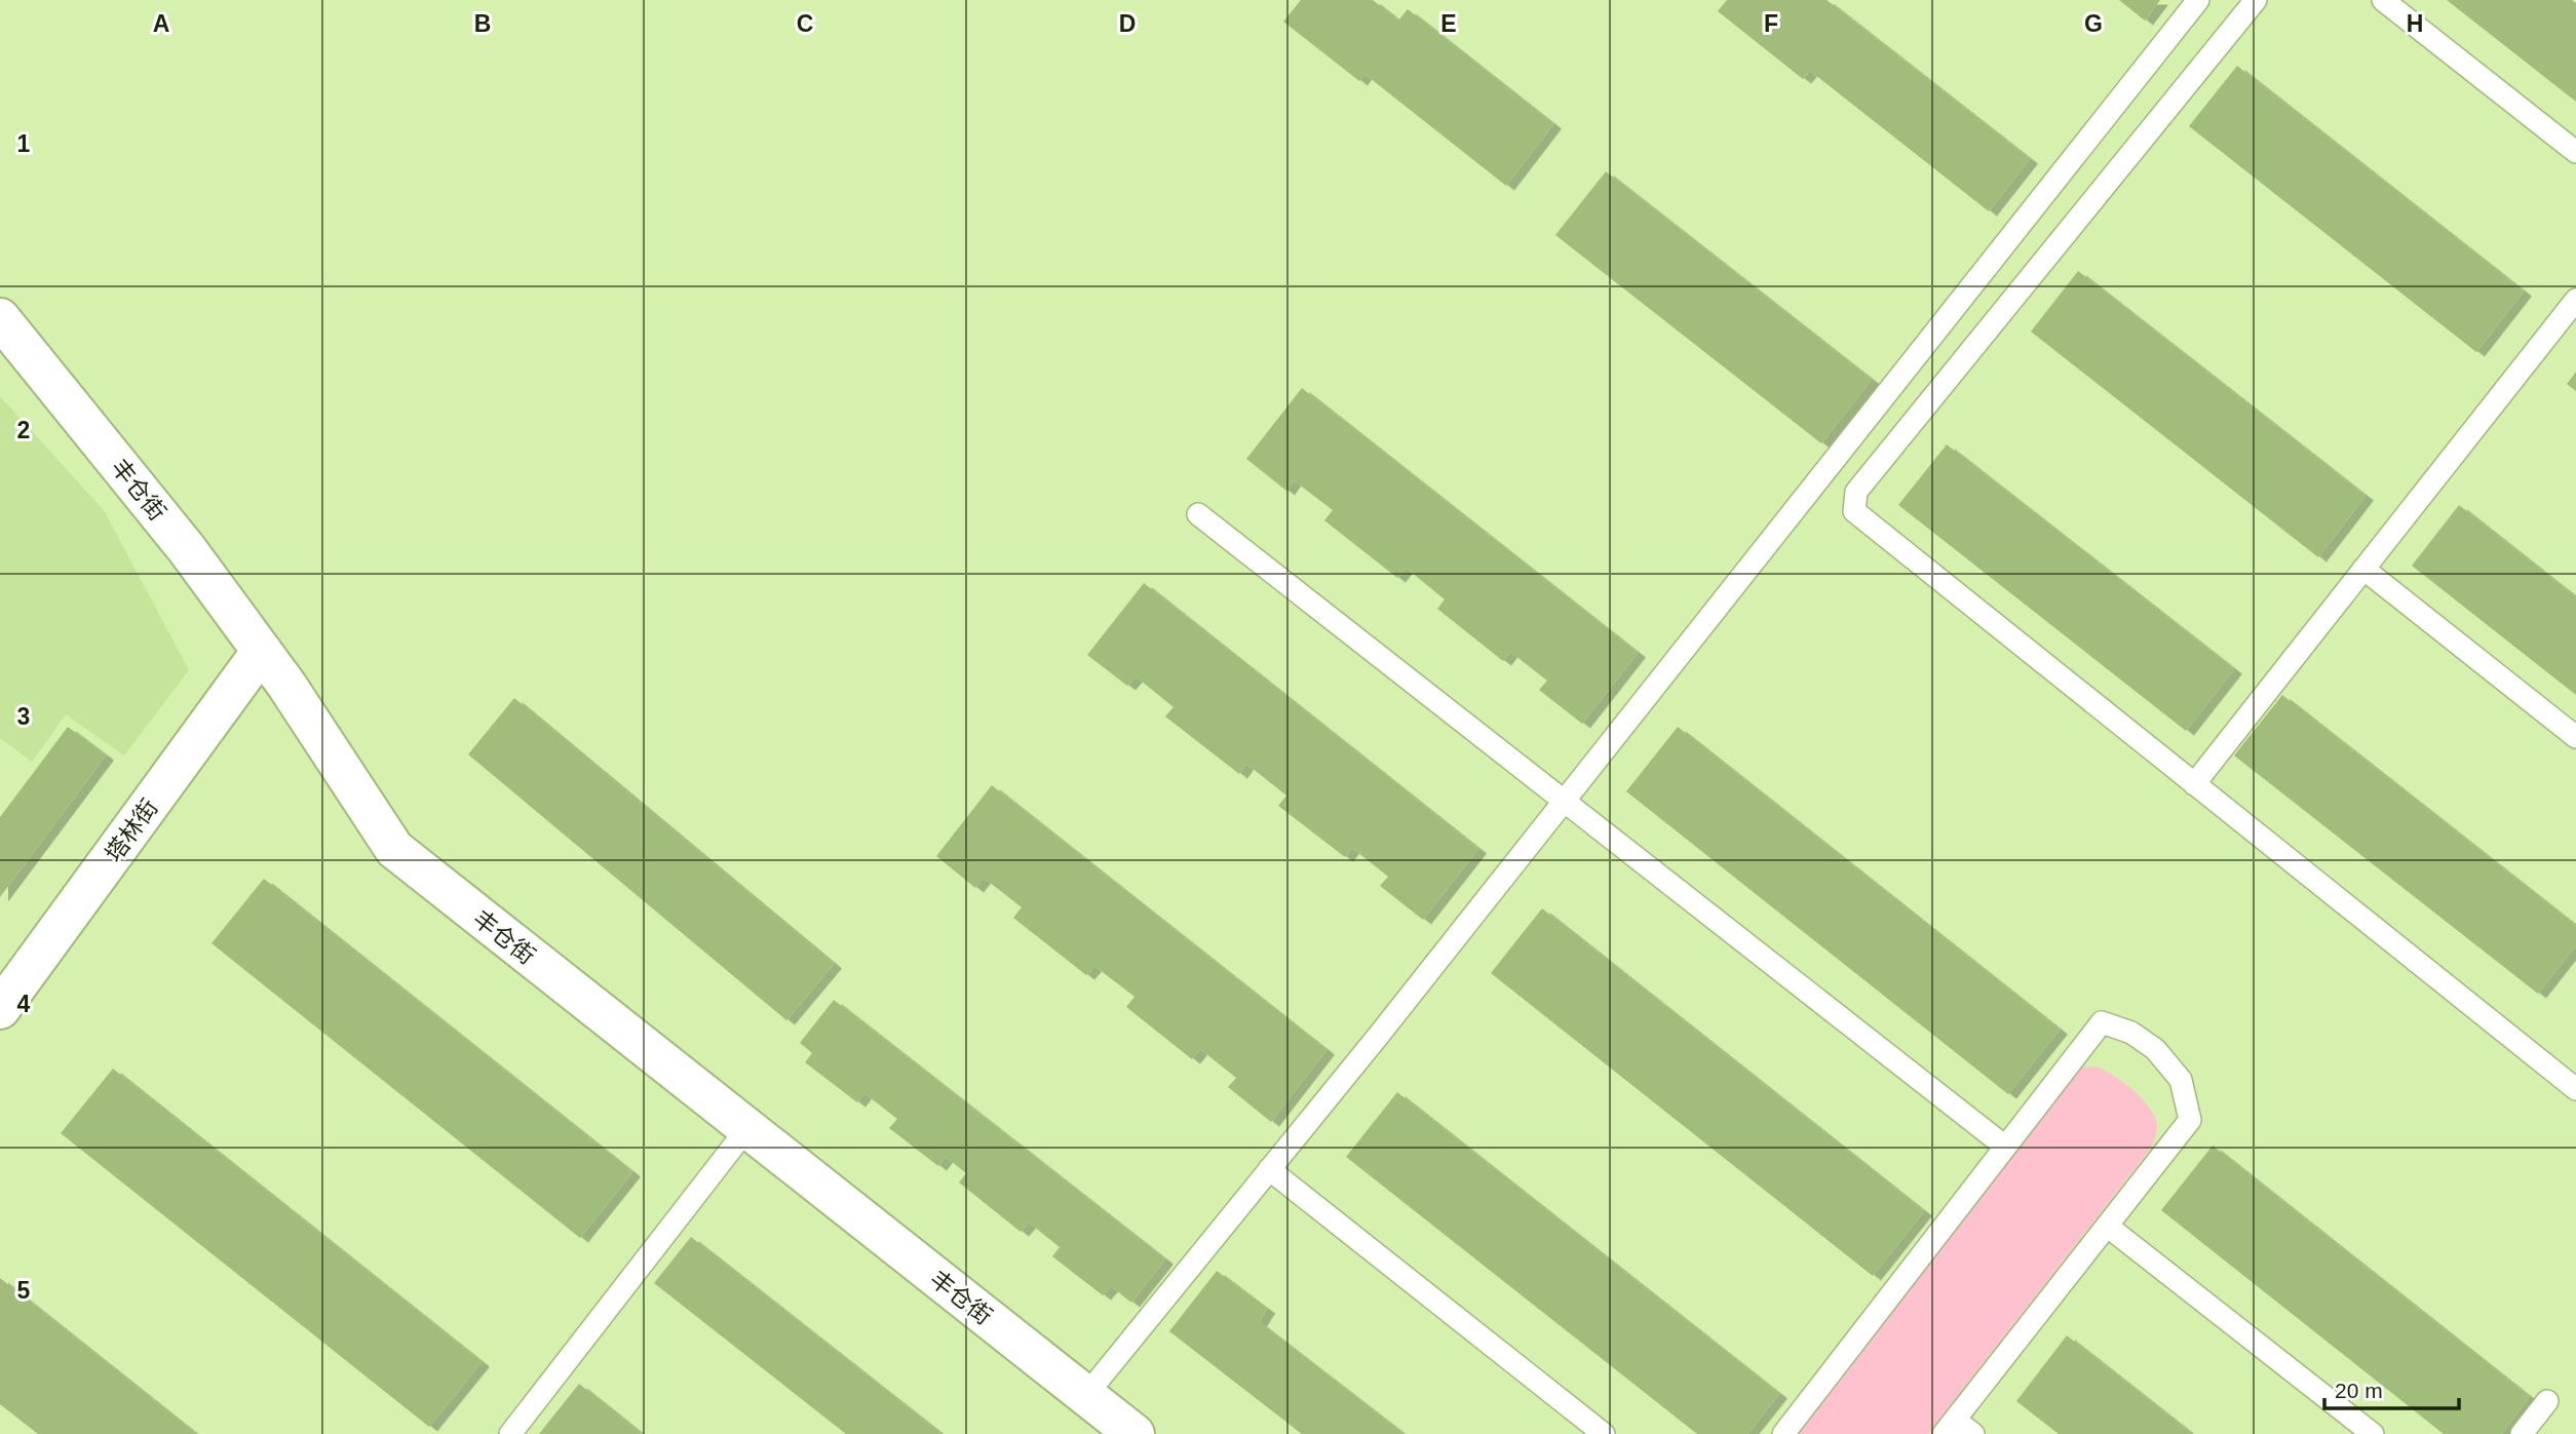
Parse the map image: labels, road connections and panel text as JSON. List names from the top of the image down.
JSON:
{
  "streets": {
    "street": ["丰仓街", "塔林街"]
  },
  "crossings": [
    ["丰仓街", "塔林街"]
  ],
  "scale_bar": "20 m",
  "grid": {
    "columns": [
      "A",
      "B",
      "C",
      "D",
      "E",
      "F",
      "G",
      "H"
    ],
    "rows": [
      "1",
      "2",
      "3",
      "4",
      "5"
    ]
  }
}
